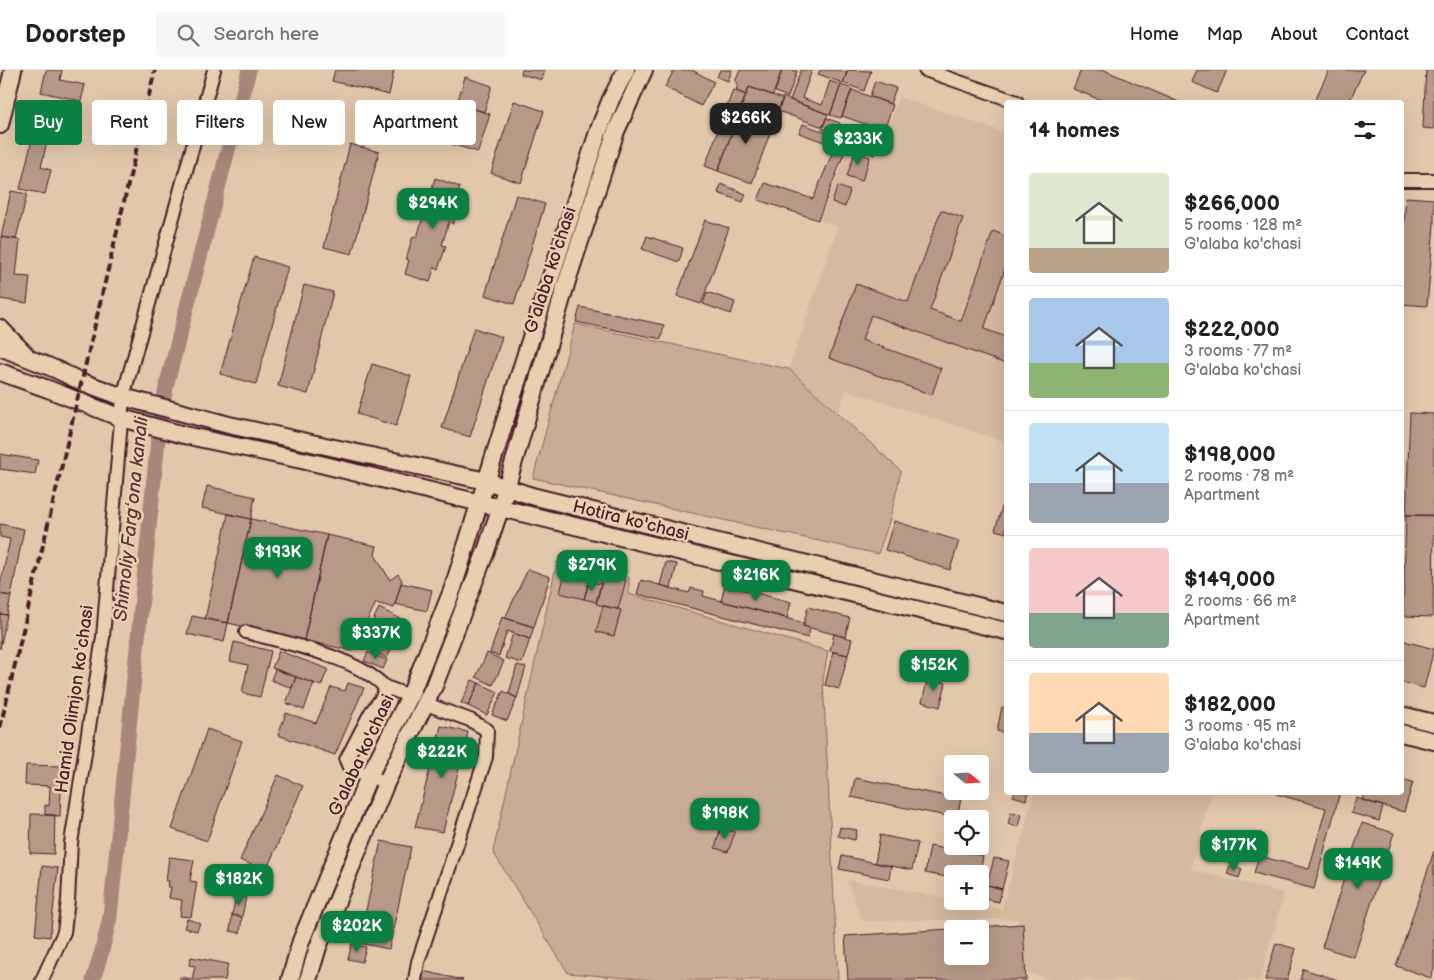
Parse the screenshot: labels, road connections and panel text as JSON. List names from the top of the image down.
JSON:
{
  "streets": {
    "main road": ["G'alaba ko'chasi", "Hotira ko'chasi"],
    "street": ["Hamid Olimjon koʻchasi"]
  },
  "crossings": [
    ["G'alaba ko'chasi", "Hotira ko'chasi"],
    ["Hotira ko'chasi", "Hamid Olimjon koʻchasi"]
  ],
  "water": ["Shimoliy Fargʻona kanali"],
  "north": "right",
  "page": {
    "header": "Doorstep",
    "search": "Search here",
    "nav": [
      "Home",
      "Map",
      "About",
      "Contact"
    ],
    "chip": [
      "Buy",
      "Rent",
      "Filters",
      "New",
      "Apartment"
    ],
    "heading": "14 homes",
    "price": [
      "$266K",
      "$233K",
      "$294K",
      "$193K",
      "$279K",
      "$216K",
      "$337K",
      "$152K",
      "$222K",
      "$198K",
      "$177K",
      "$149K",
      "$182K",
      "$202K"
    ],
    "list": [
      {
        "name": "$266,000",
        "note": "5 rooms · 128 m² · G'alaba ko'chasi"
      },
      {
        "name": "$222,000",
        "note": "3 rooms · 77 m² · G'alaba ko'chasi"
      },
      {
        "name": "$198,000",
        "note": "2 rooms · 78 m² · Apartment"
      },
      {
        "name": "$149,000",
        "note": "2 rooms · 66 m² · Apartment"
      },
      {
        "name": "$182,000",
        "note": "3 rooms · 95 m² · G'alaba ko'chasi"
      }
    ],
    "map_buttons": ["+", "−"]
  }
}
